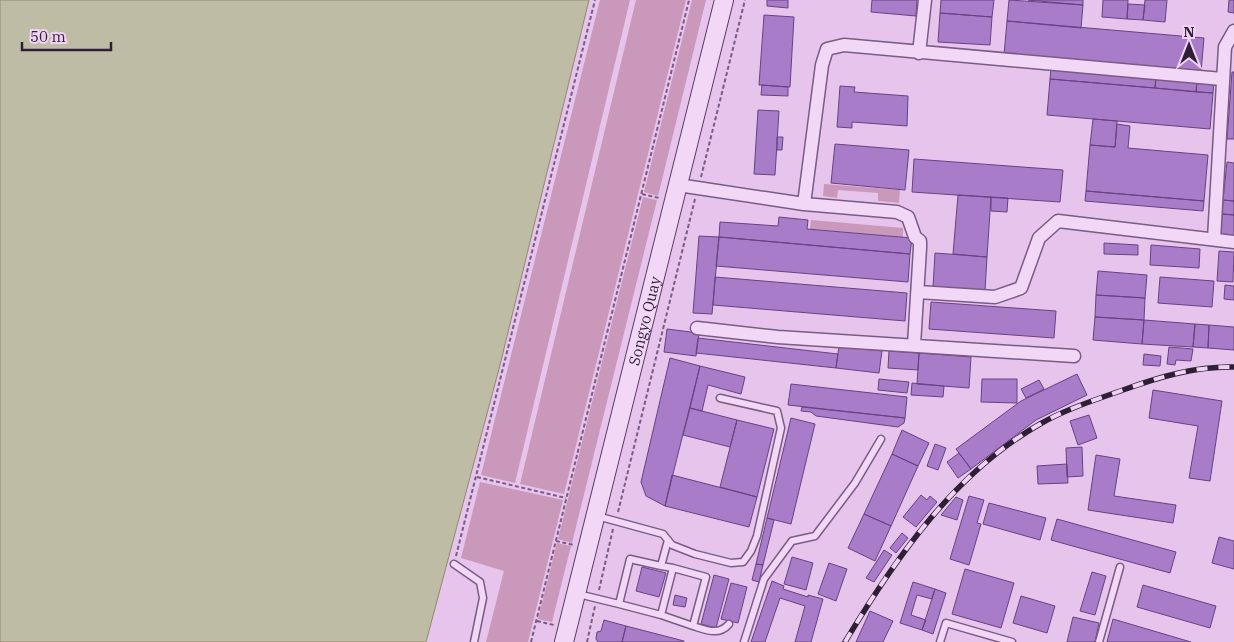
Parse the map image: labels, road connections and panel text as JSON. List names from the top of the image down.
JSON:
{
  "streets": {
    "main road": ["Songyo Quay"]
  },
  "scale_bar": "50 m",
  "north": "top"
}
